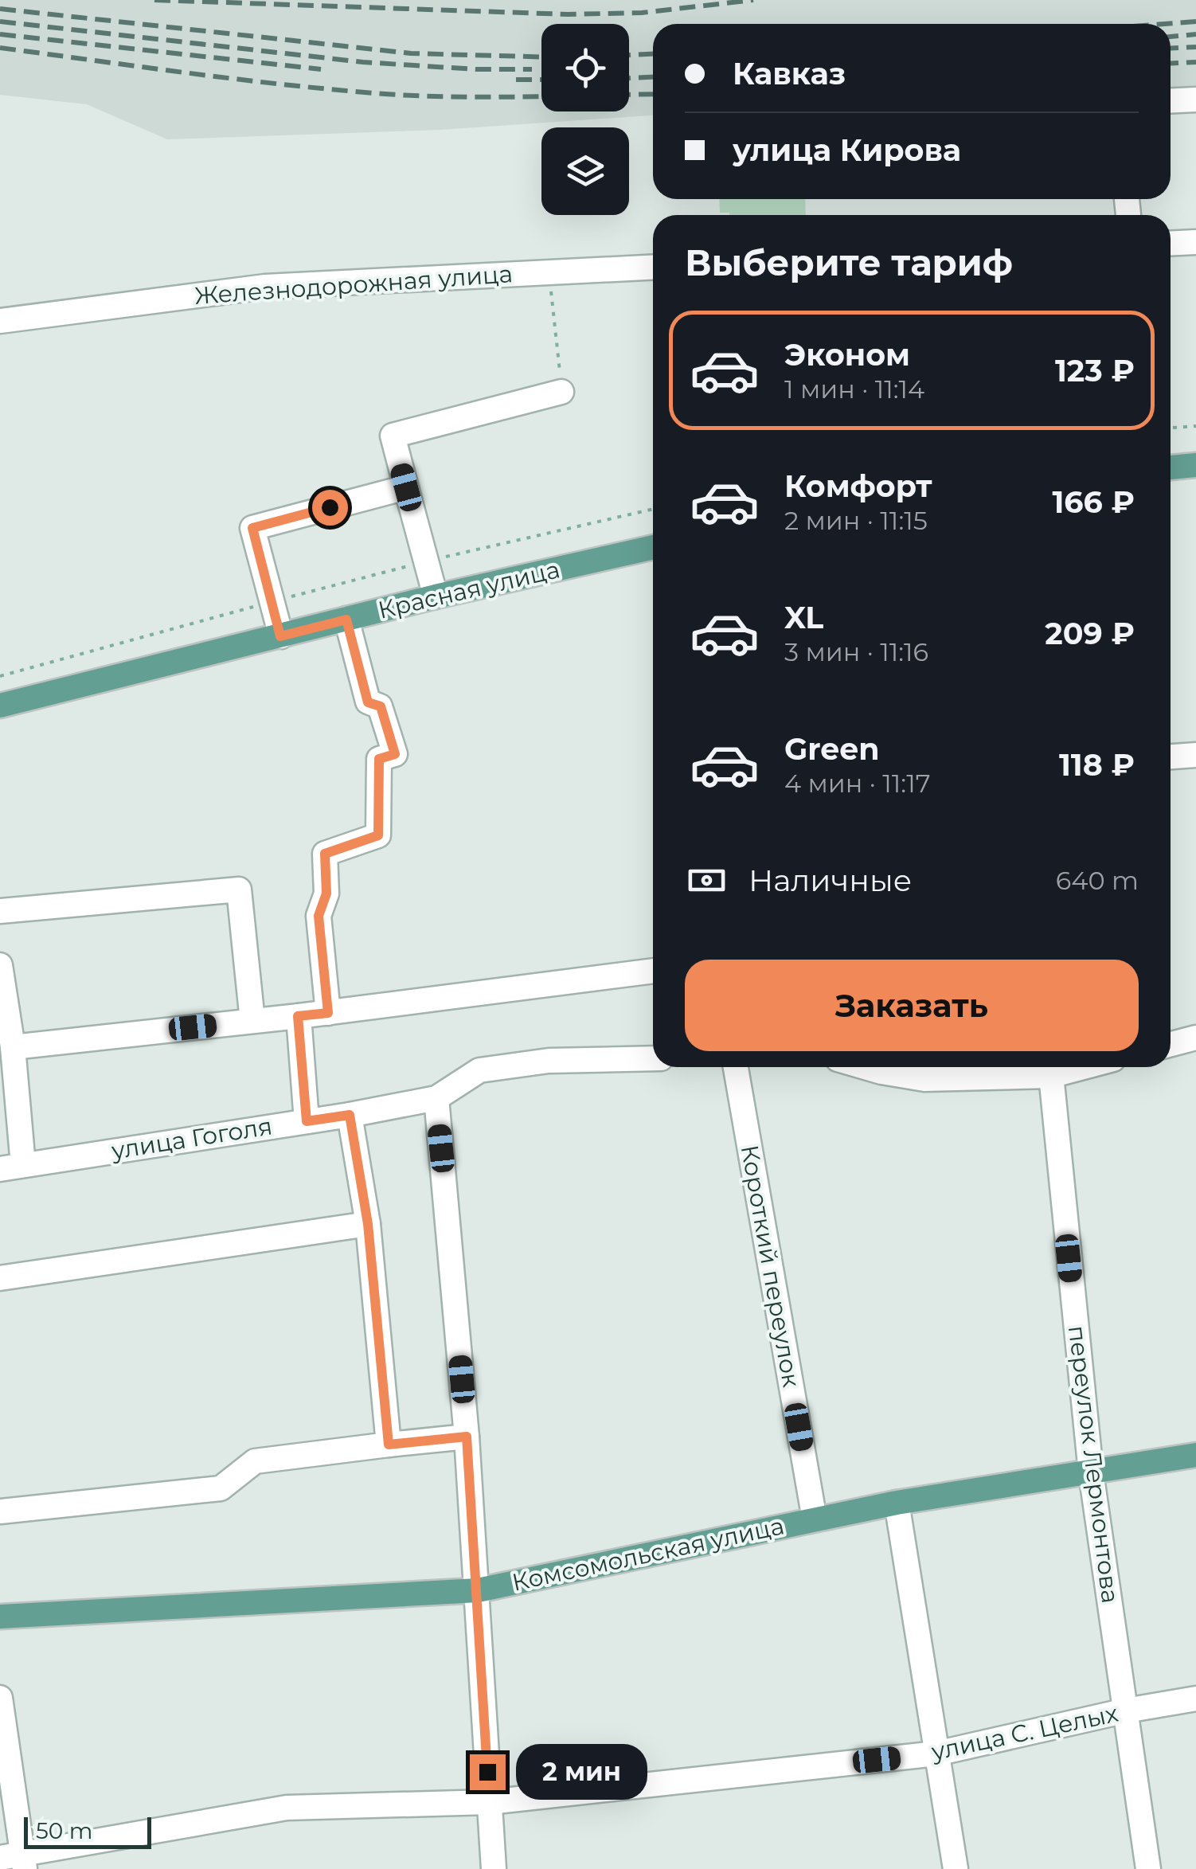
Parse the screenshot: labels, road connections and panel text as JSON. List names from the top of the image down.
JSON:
{
  "streets": {
    "main road": ["Красная улица", "Комсомольская улица"],
    "street": [
      "Железнодорожная улица",
      "улица Гоголя",
      "Короткий переулок",
      "переулок Лермонтова",
      "улица С. Целых"
    ]
  },
  "crossings": [
    ["Короткий переулок", "Комсомольская улица"],
    ["переулок Лермонтова", "Комсомольская улица"],
    ["переулок Лермонтова", "улица С. Целых"]
  ],
  "scale_bar": "50 m",
  "page": {
    "banner": ["Кавказ", "улица Кирова"],
    "heading": "Выберите тариф",
    "list": [
      {
        "name": "Эконом",
        "note": "1 мин · 11:14",
        "value": "123 ₽"
      },
      {
        "name": "Комфорт",
        "note": "2 мин · 11:15",
        "value": "166 ₽"
      },
      {
        "name": "XL",
        "note": "3 мин · 11:16",
        "value": "209 ₽"
      },
      {
        "name": "Green",
        "note": "4 мин · 11:17",
        "value": "118 ₽"
      }
    ],
    "pay": ["Наличные", "640 m"],
    "buttons": "Заказать",
    "bubble": "2 мин",
    "scale": "50 m"
  }
}
